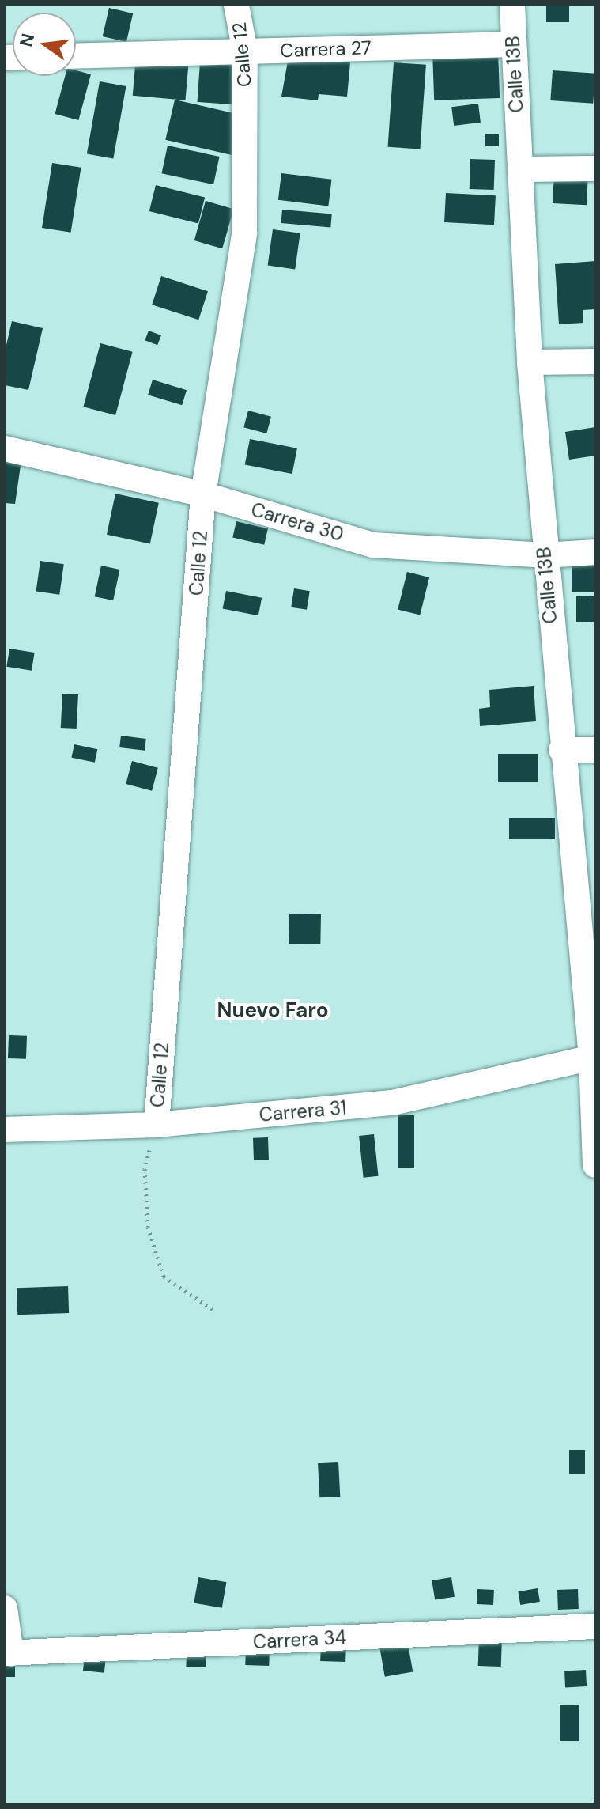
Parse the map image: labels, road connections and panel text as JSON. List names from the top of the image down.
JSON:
{
  "streets": {
    "street": [
      "Carrera 27",
      "Calle 12",
      "Calle 13B",
      "Carrera 30",
      "Carrera 31",
      "Carrera 34"
    ]
  },
  "crossings": [
    ["Carrera 27", "Calle 12"],
    ["Carrera 27", "Calle 13B"],
    ["Calle 12", "Carrera 30"],
    ["Calle 12", "Carrera 31"],
    ["Calle 13B", "Carrera 30"],
    ["Calle 13B", "Carrera 31"]
  ],
  "districts": ["Nuevo Faro"],
  "north": "left"
}
